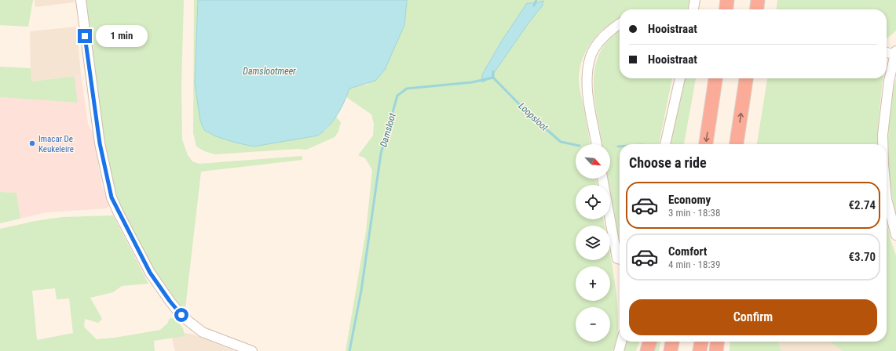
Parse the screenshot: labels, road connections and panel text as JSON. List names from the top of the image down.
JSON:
{
  "water": ["Damslootmeer", "Loopsloot", "Damsloot"],
  "places": ["Imacar De Keukeleire"],
  "north": "bottom right",
  "page": {
    "banner": ["Hooistraat", "Hooistraat"],
    "bubble": "1 min",
    "map_buttons": ["+", "−"],
    "heading": "Choose a ride",
    "list": [
      {
        "name": "Economy",
        "note": "3 min · 18:38",
        "value": "€2.74"
      },
      {
        "name": "Comfort",
        "note": "4 min · 18:39",
        "value": "€3.70"
      }
    ],
    "buttons": "Confirm"
  }
}
